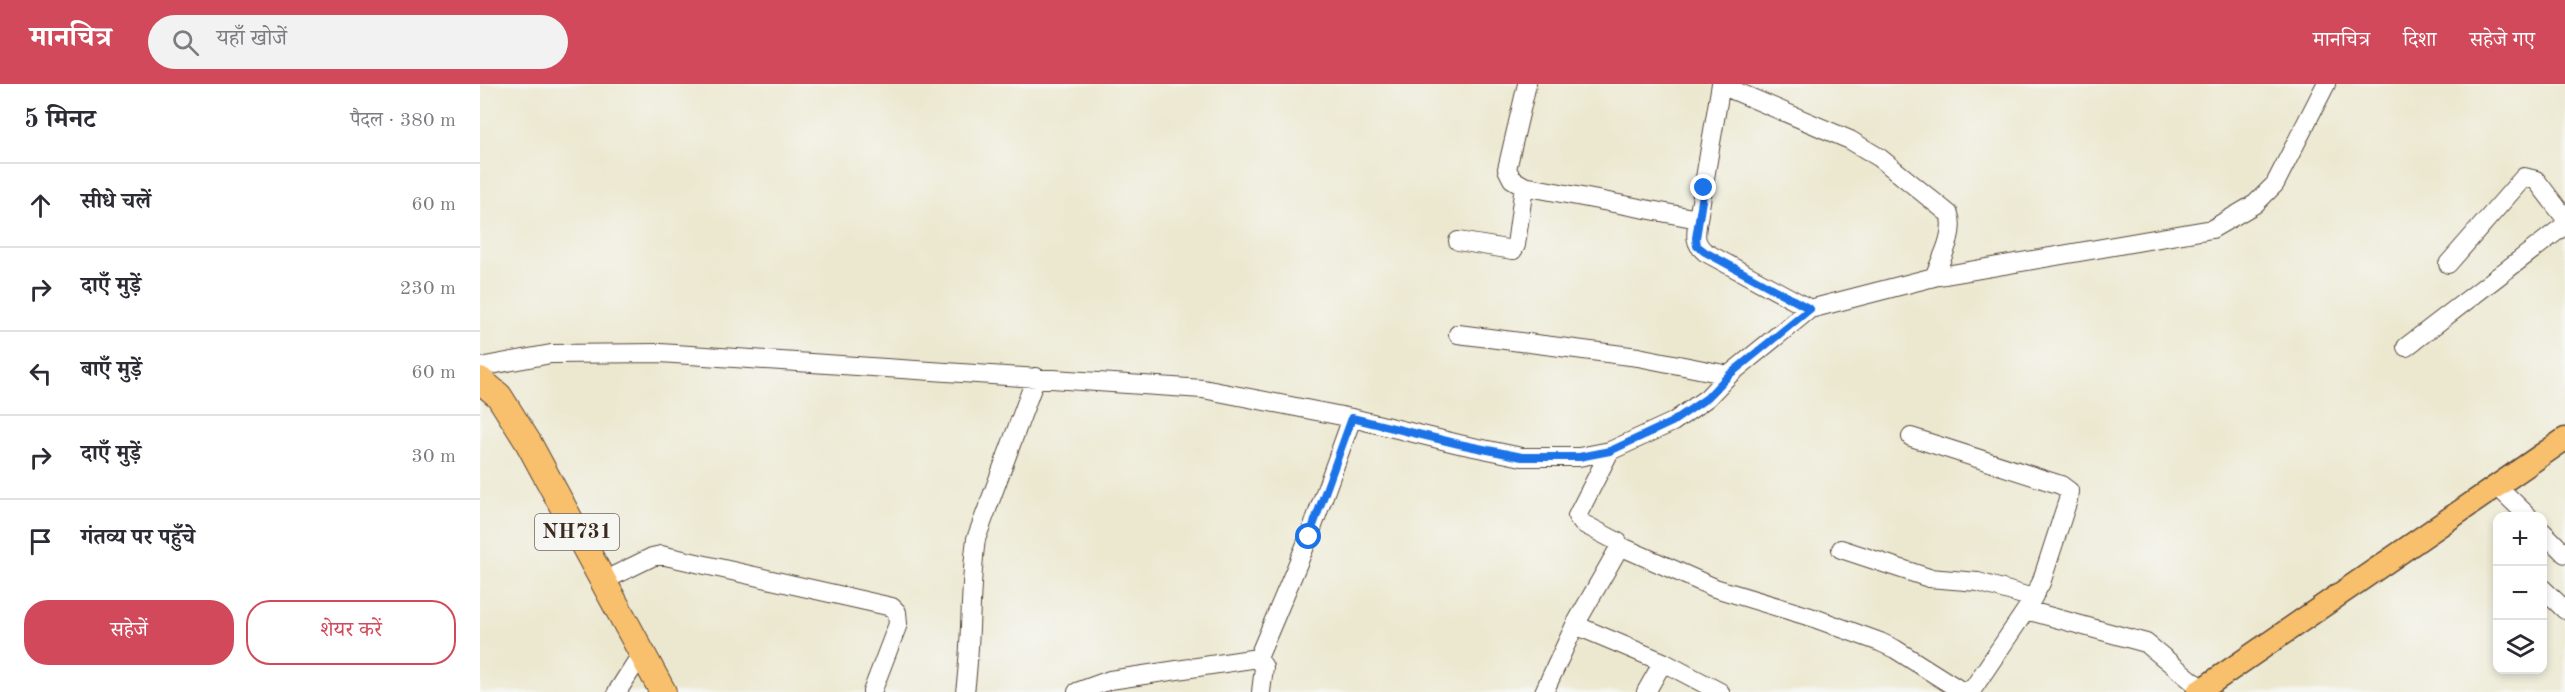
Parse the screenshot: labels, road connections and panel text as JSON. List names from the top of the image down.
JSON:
{
  "streets": {
    "highway": ["NH731"]
  },
  "page": {
    "header": "मानचित्र",
    "search": "यहाँ खोजें",
    "nav": ["मानचित्र", "दिशा", "सहेजे गए"],
    "heading": ["5 मिनट", "पैदल · 380 m"],
    "list": [
      ["सीधे चलें", "60 m"],
      ["दाएँ मुड़ें", "230 m"],
      ["बाएँ मुड़ें", "60 m"],
      ["दाएँ मुड़ें", "30 m"],
      "गंतव्य पर पहुँचे"
    ],
    "map_buttons": ["+", "−"],
    "buttons": ["सहेजें", "शेयर करें"]
  }
}
